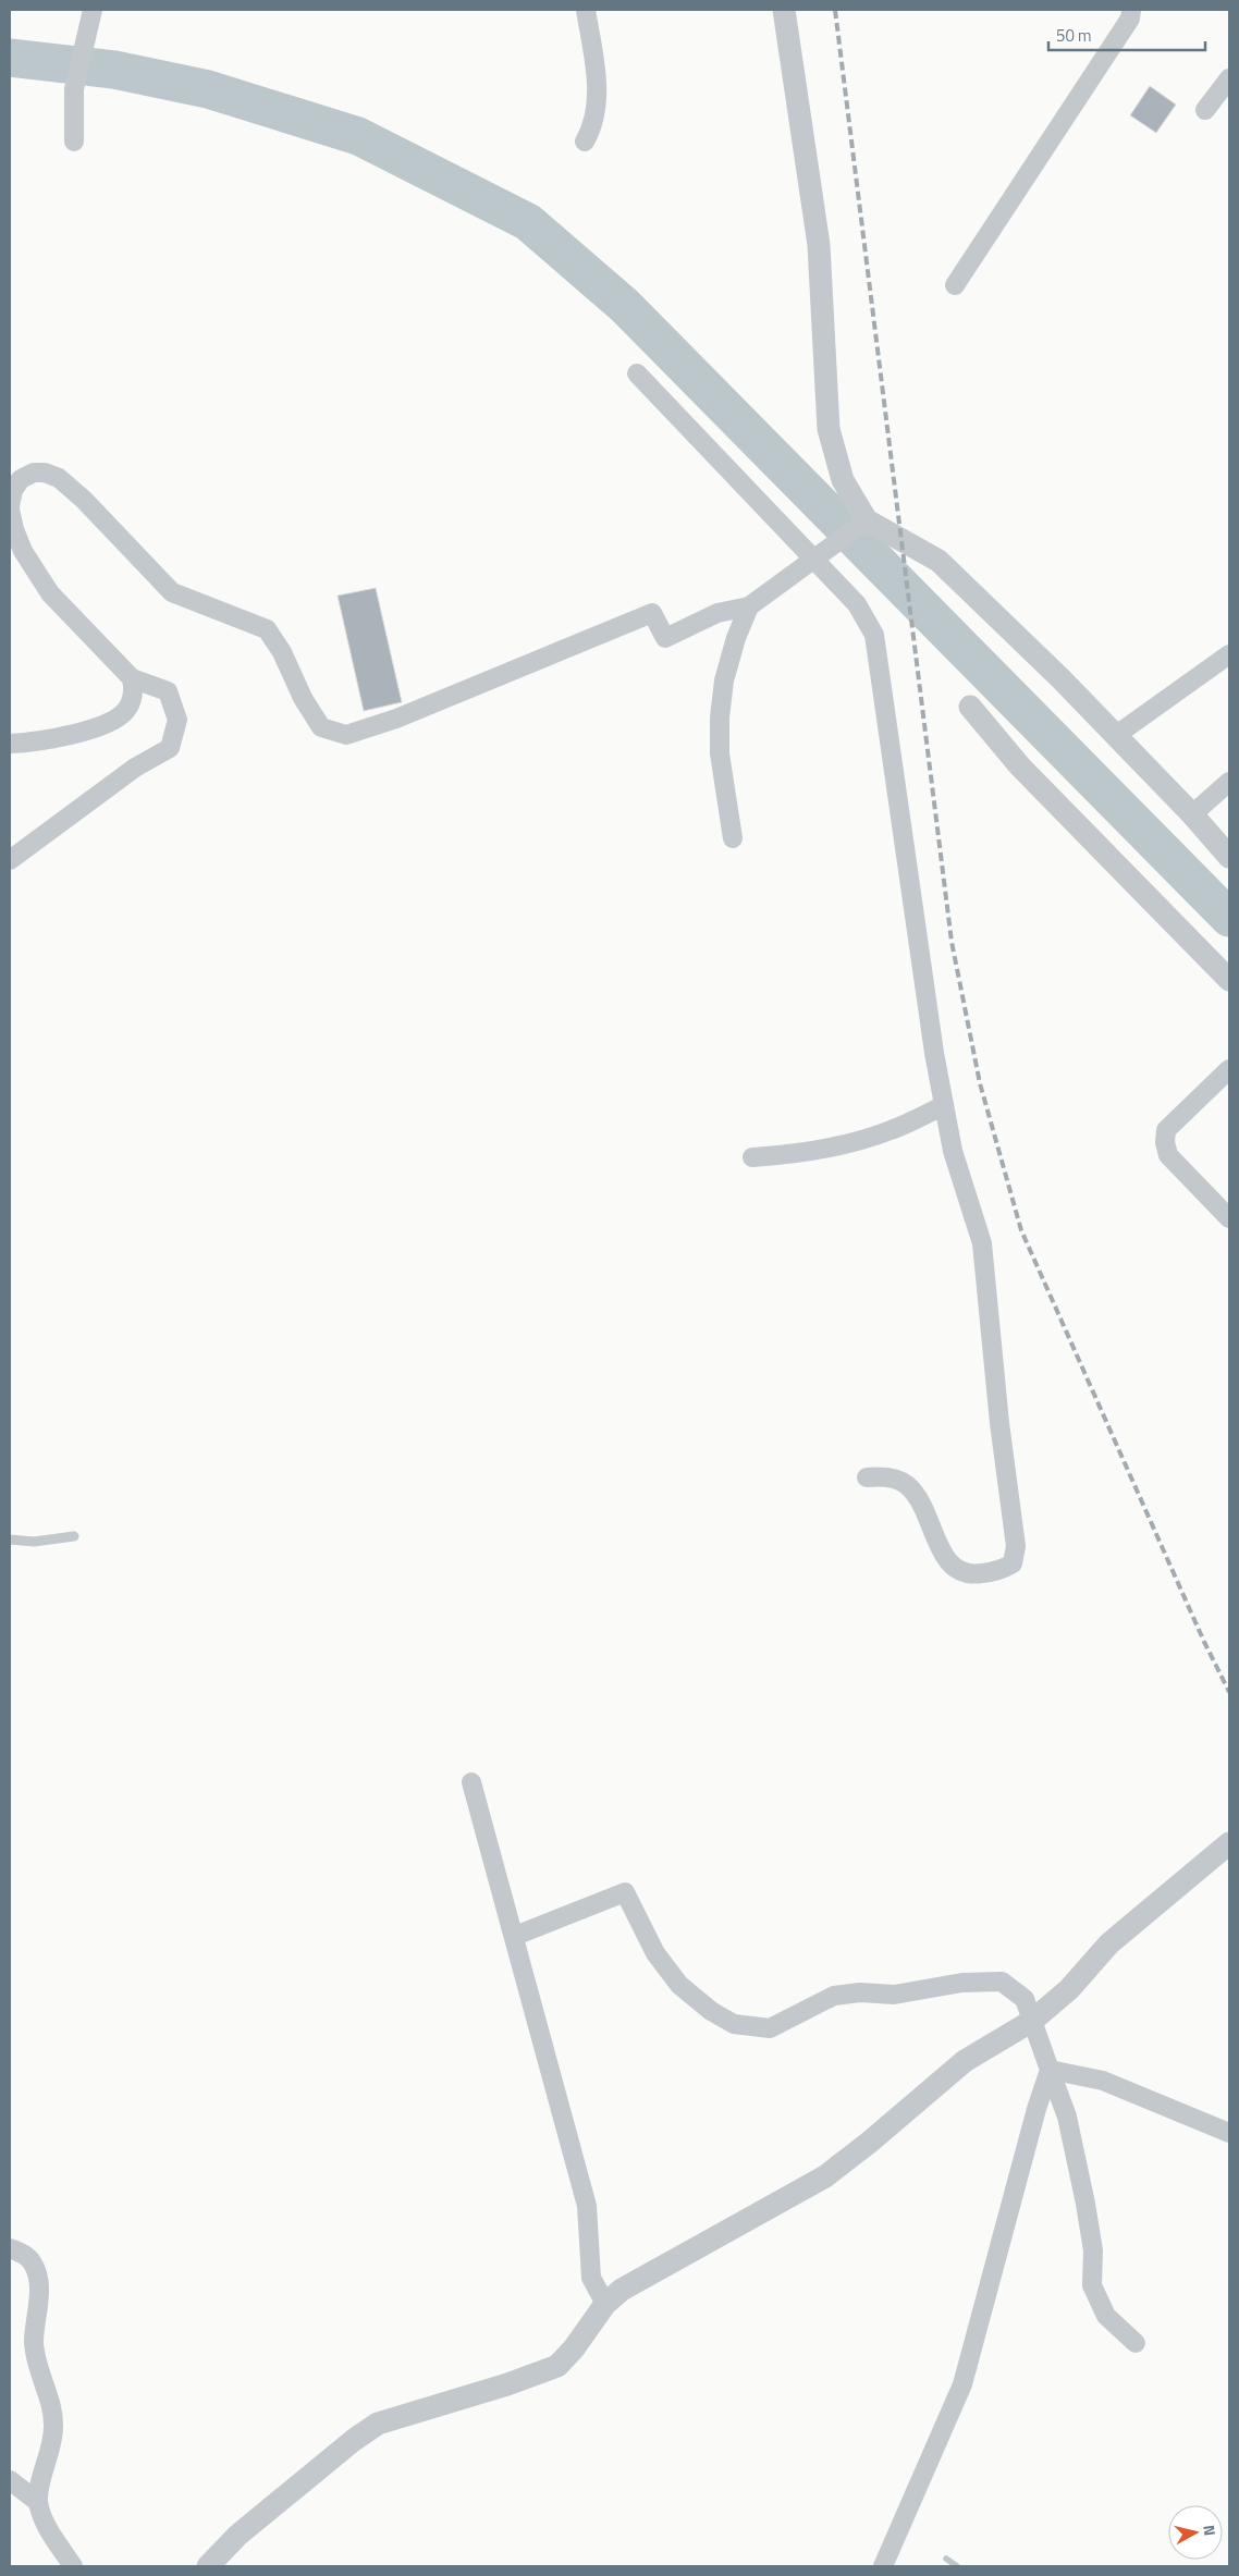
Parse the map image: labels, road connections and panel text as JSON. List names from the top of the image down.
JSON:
{
  "scale_bar": "50 m",
  "north": "right"
}
